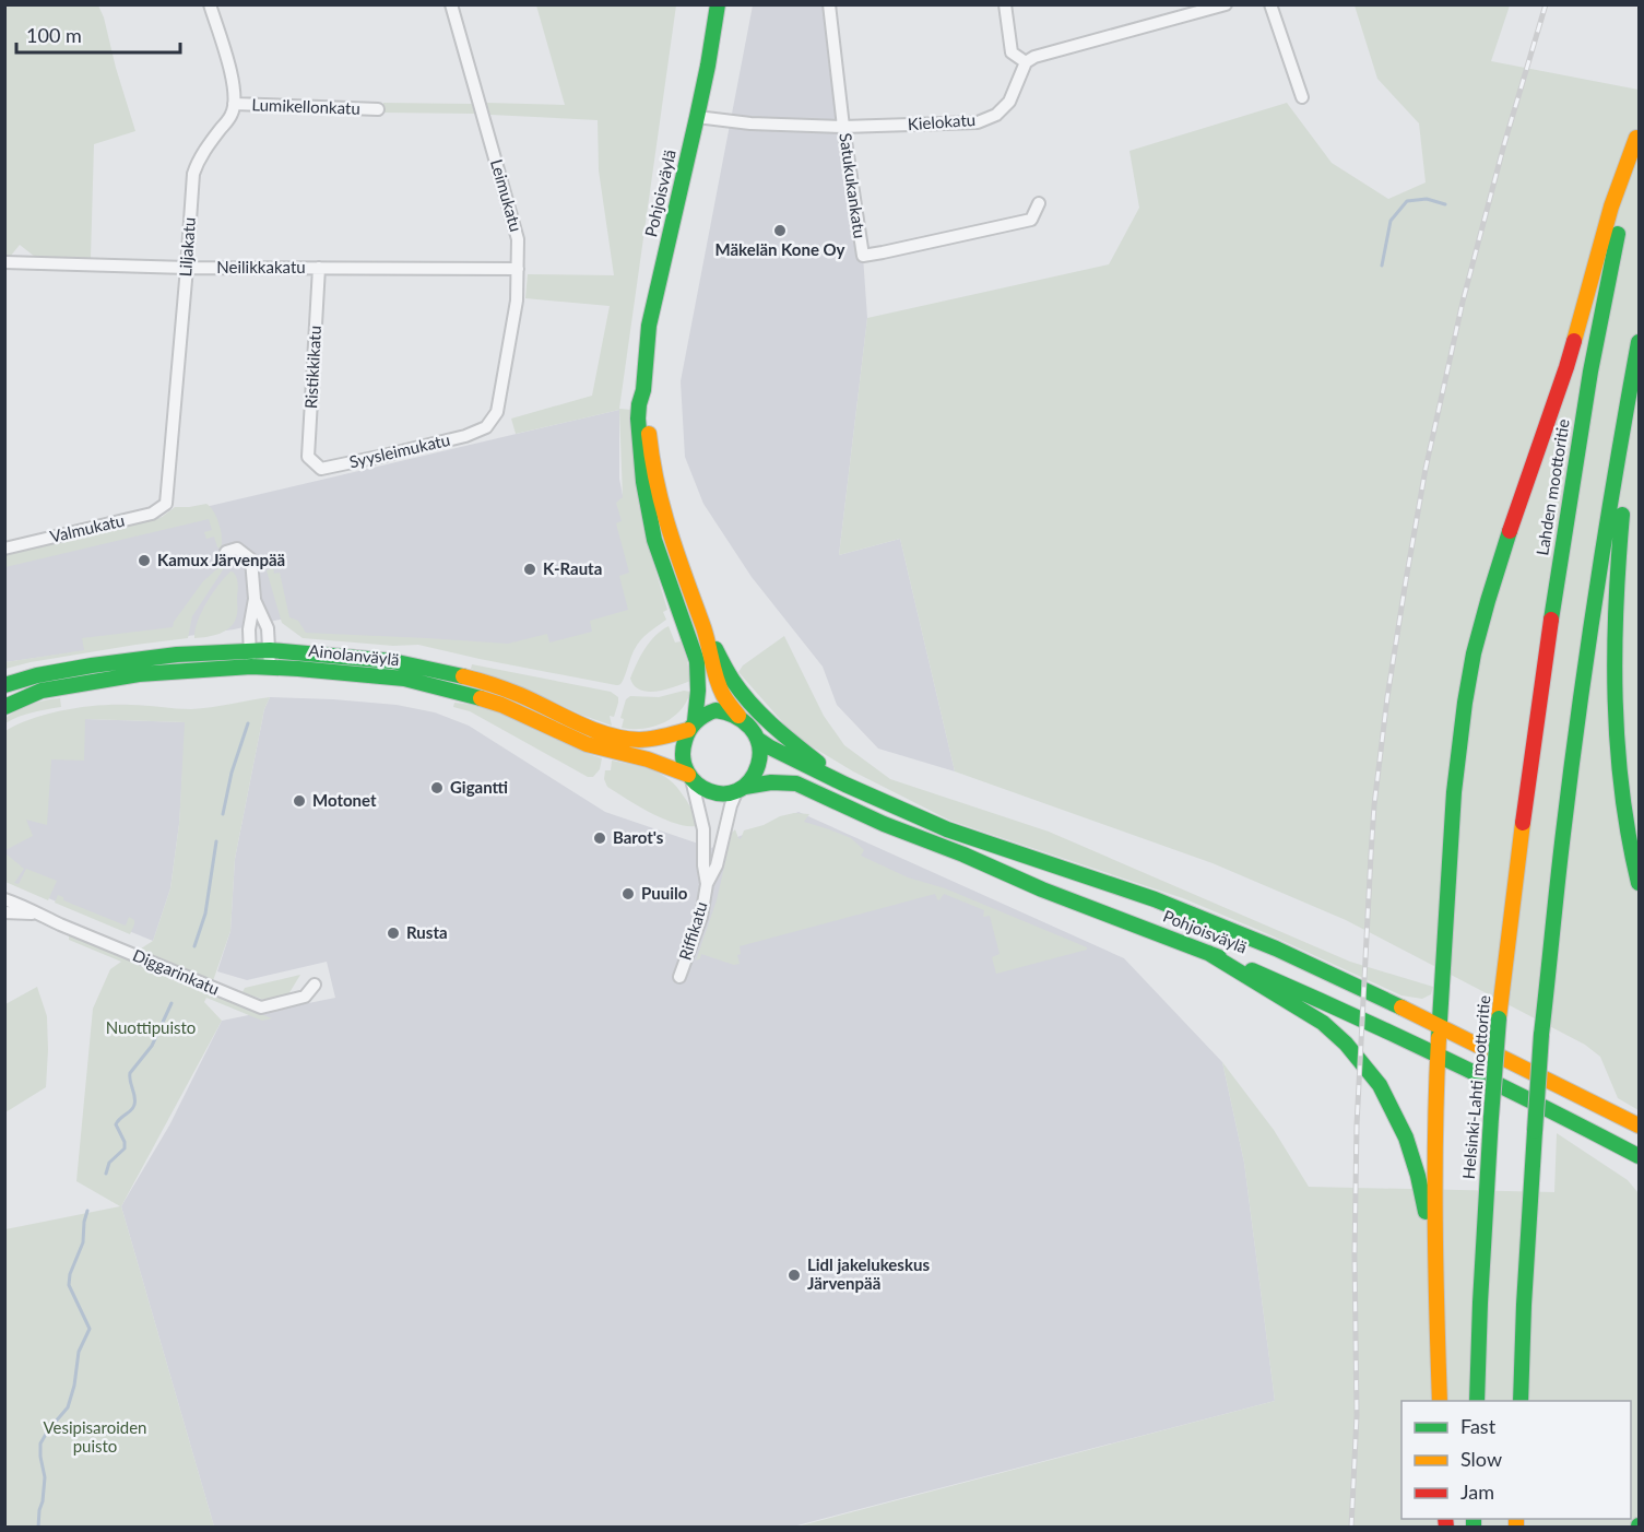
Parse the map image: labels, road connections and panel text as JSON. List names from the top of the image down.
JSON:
{
  "streets": {
    "main road": [
      "Pohjoisväylä",
      "Lahden moottoritie",
      "Ainolanväylä",
      "Helsinki-Lahti moottoritie"
    ],
    "street": [
      "Lumikellonkatu",
      "Kielokatu",
      "Satukukankatu",
      "Leimukatu",
      "Liljakatu",
      "Neilikkakatu",
      "Ristikkikatu",
      "Syysleimukatu",
      "Valmukatu",
      "Riffikatu",
      "Diggarinkatu"
    ]
  },
  "crossings": [
    ["Lumikellonkatu", "Liljakatu"],
    ["Kielokatu", "Satukukankatu"],
    ["Kielokatu", "Pohjoisväylä"],
    ["Pohjoisväylä", "Ainolanväylä"],
    ["Pohjoisväylä", "Riffikatu"],
    ["Leimukatu", "Neilikkakatu"],
    ["Leimukatu", "Syysleimukatu"],
    ["Liljakatu", "Neilikkakatu"],
    ["Liljakatu", "Valmukatu"],
    ["Neilikkakatu", "Ristikkikatu"],
    ["Ristikkikatu", "Syysleimukatu"],
    ["Lahden moottoritie", "Helsinki-Lahti moottoritie"],
    ["Ainolanväylä", "Riffikatu"]
  ],
  "parks": ["Nuottipuisto", "Vesipisaroiden puisto"],
  "places": [
    "Mäkelän Kone Oy",
    "Kamux Järvenpää",
    "K-Rauta",
    "Gigantti",
    "Motonet",
    "Barot's",
    "Puuilo",
    "Rusta",
    "Lidl jakelukeskus Järvenpää"
  ],
  "legend": ["Fast", "Slow", "Jam"],
  "scale_bar": "100 m"
}
